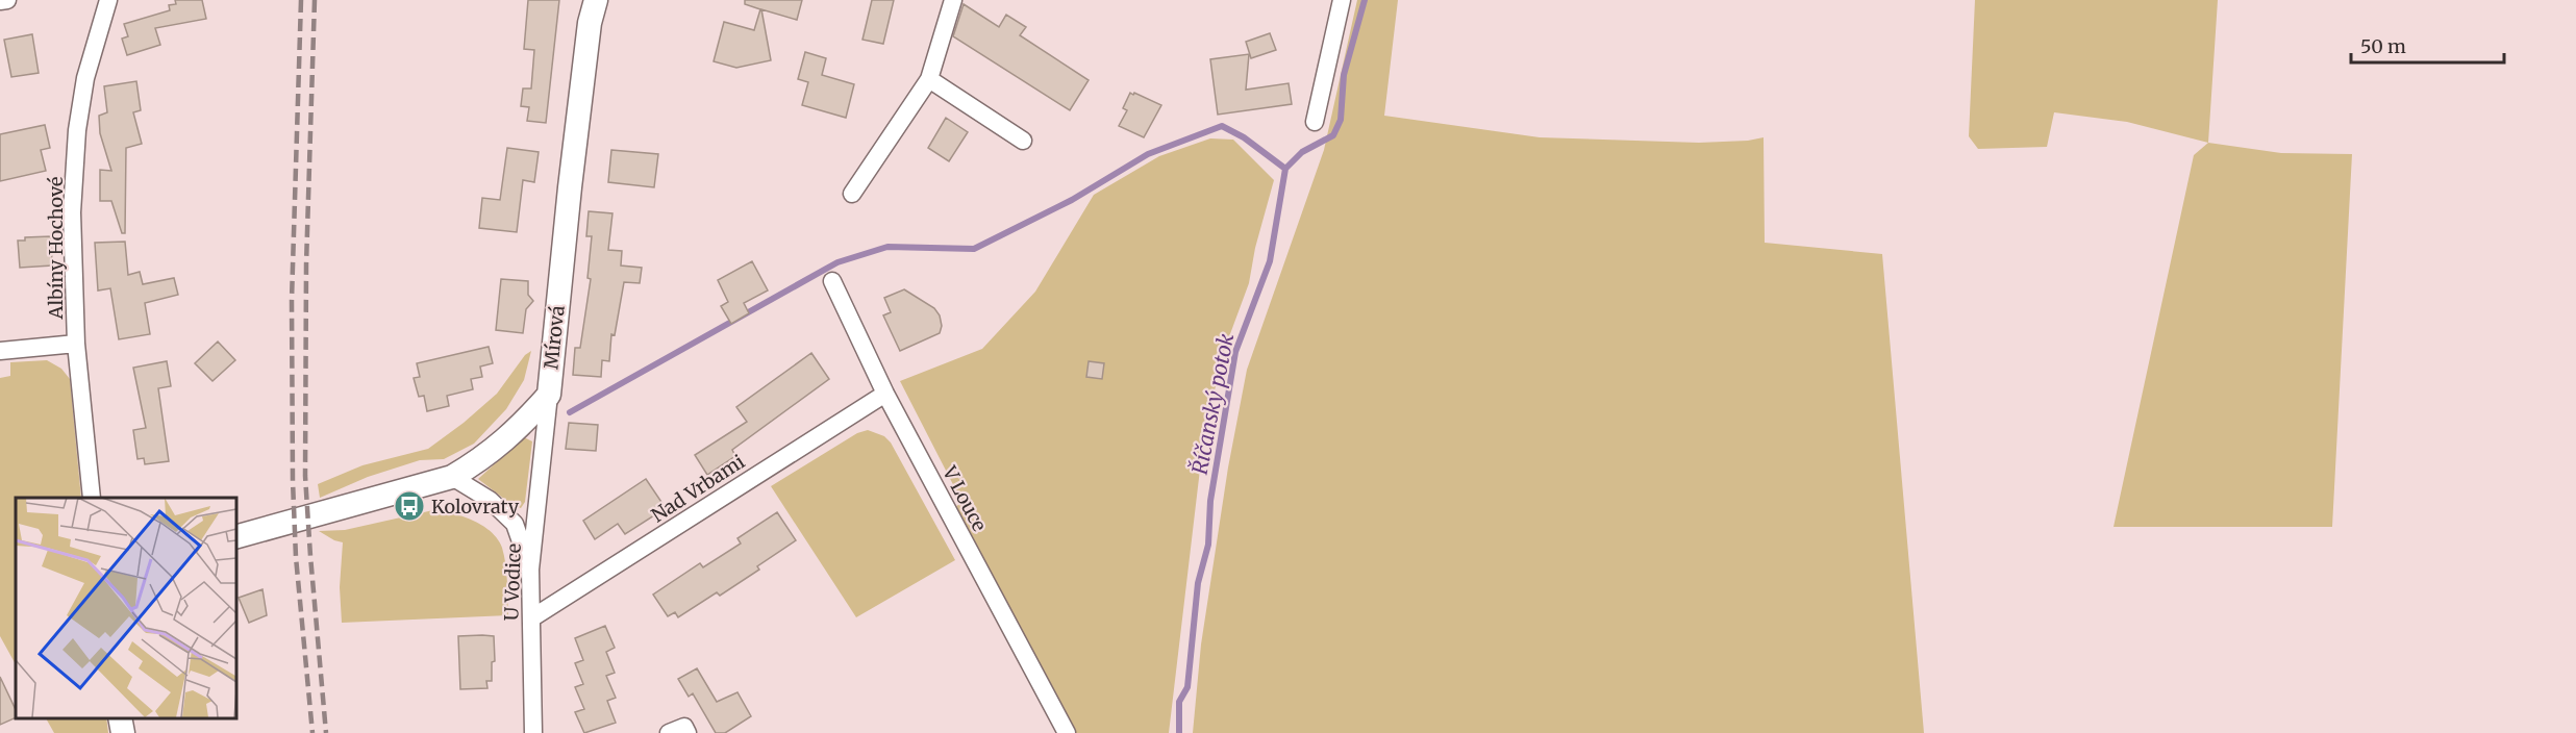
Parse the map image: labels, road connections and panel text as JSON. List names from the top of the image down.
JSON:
{
  "streets": {
    "street": [
      "Albíny Hochové",
      "Mírová",
      "Nad Vrbami",
      "V Louce",
      "U Vodice"
    ]
  },
  "crossings": [
    ["Mírová", "U Vodice"],
    ["Nad Vrbami", "V Louce"],
    ["Nad Vrbami", "U Vodice"]
  ],
  "water": ["Říčanský potok"],
  "places": {
    "bus stop": ["Kolovraty"]
  },
  "scale_bar": "50 m"
}
